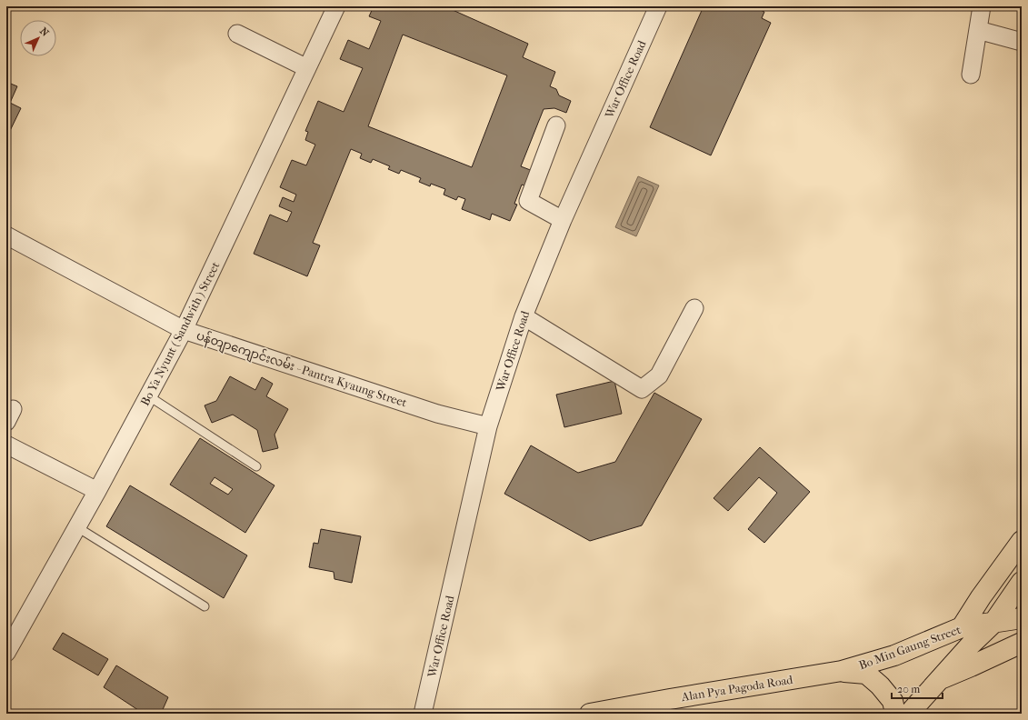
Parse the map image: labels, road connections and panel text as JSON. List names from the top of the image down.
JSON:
{
  "streets": {
    "main road": ["Bo Min Gaung Street", "Alan Pya Pagoda Road"],
    "street": ["War Office Road", "Bo Ya Nyunt ( Sandwith ) Street", "ပန်တျာကျောင်းလမ်း - Pantra Kyaung Street"]
  },
  "crossings": [
    ["War Office Road", "ပန်တျာကျောင်းလမ်း - Pantra Kyaung Street"],
    ["Bo Ya Nyunt ( Sandwith ) Street", "ပန်တျာကျောင်းလမ်း - Pantra Kyaung Street"],
    ["Bo Min Gaung Street", "Alan Pya Pagoda Road"]
  ],
  "scale_bar": "20 m",
  "north": "top right"
}
